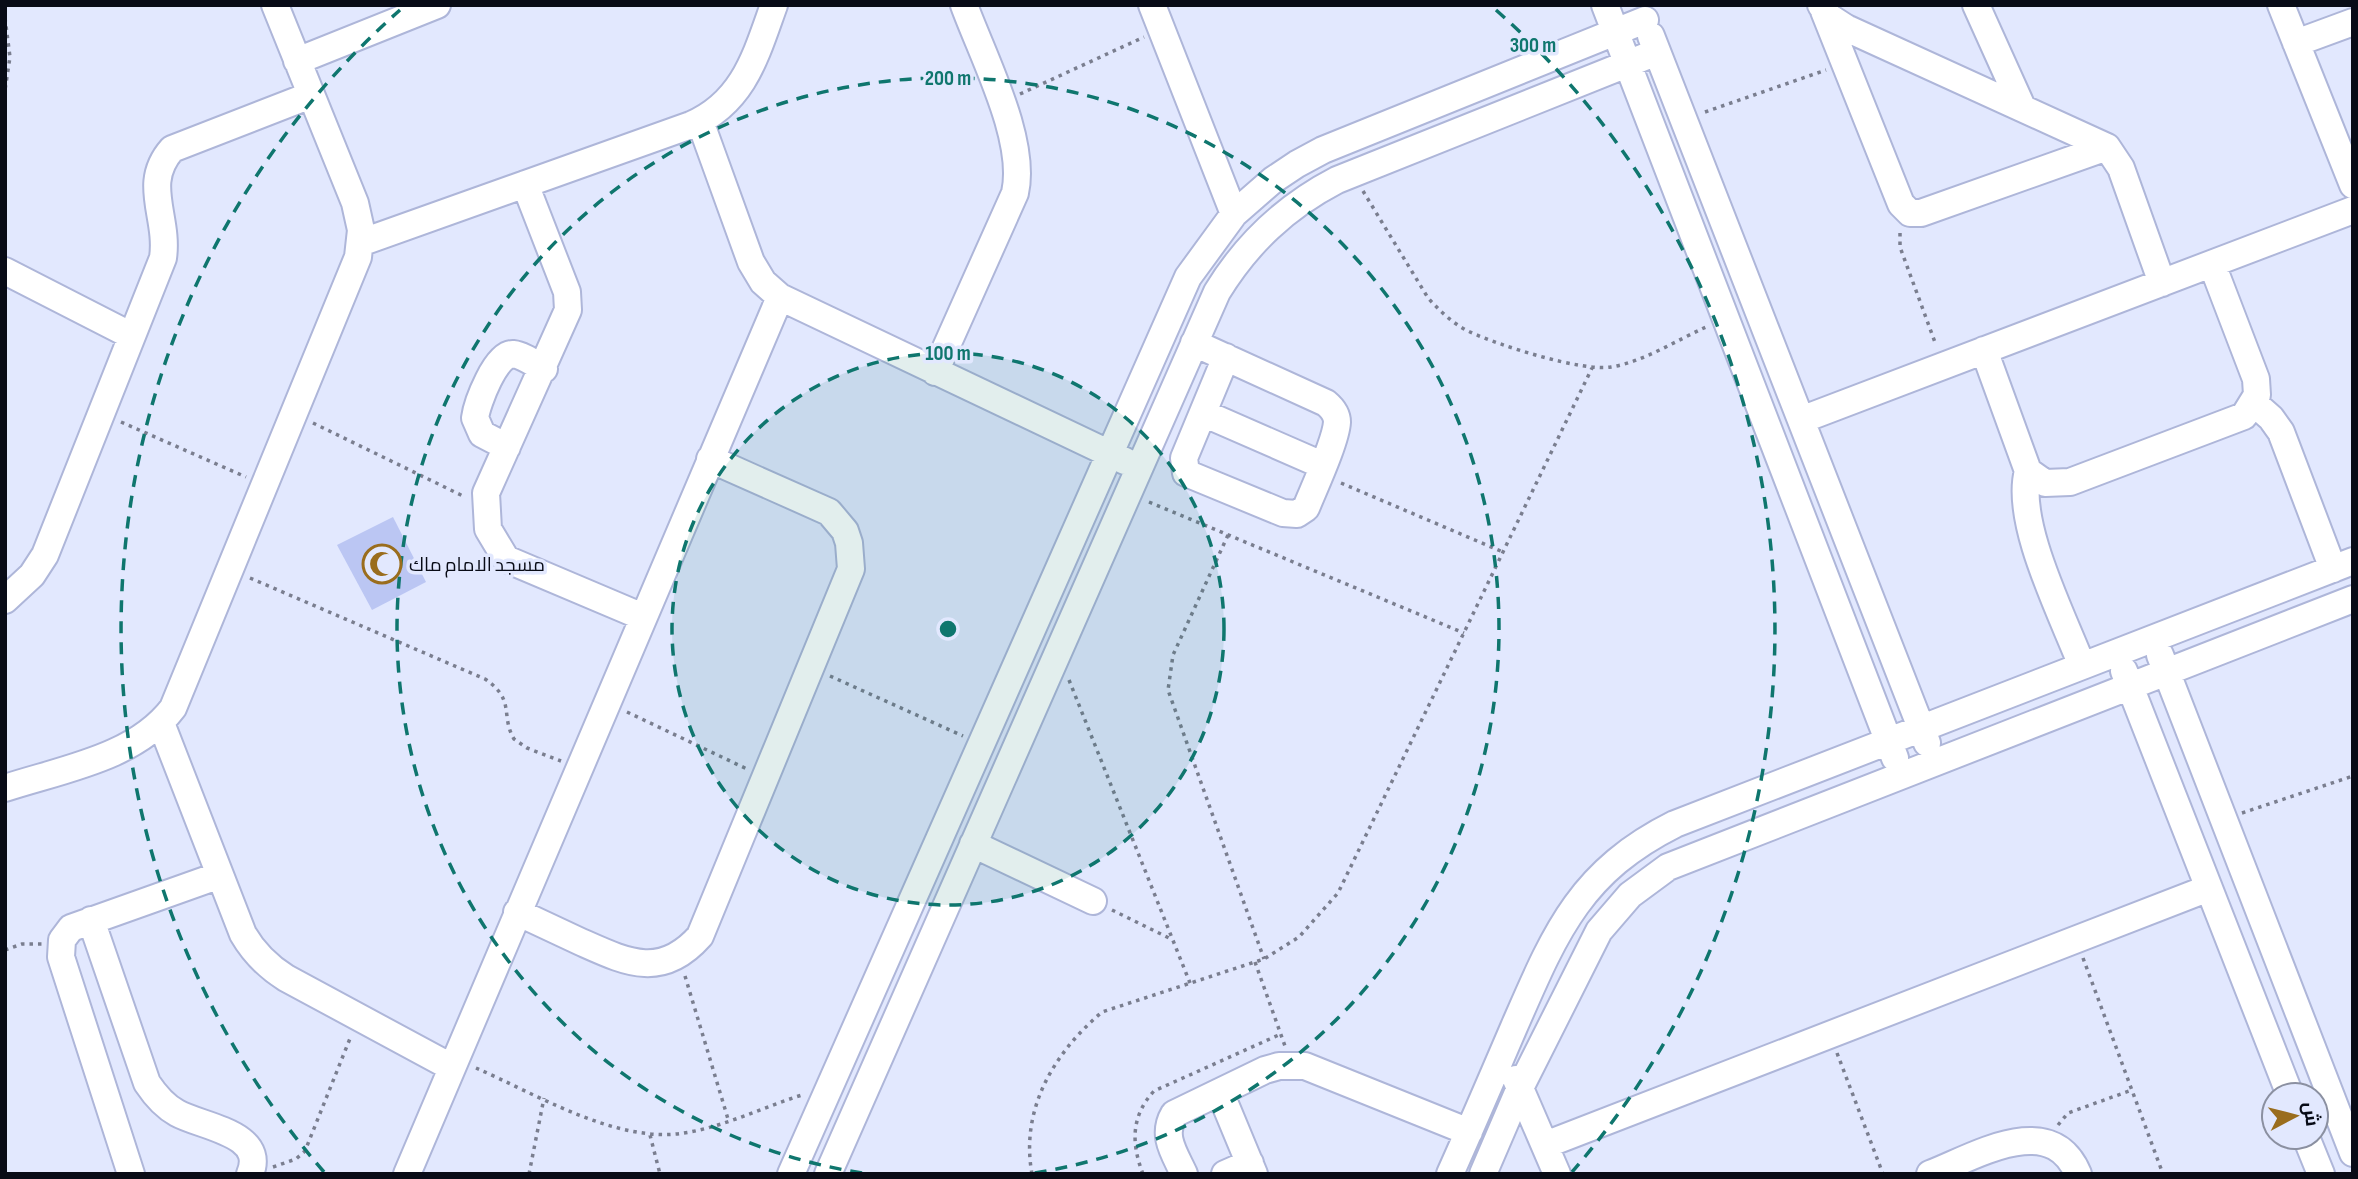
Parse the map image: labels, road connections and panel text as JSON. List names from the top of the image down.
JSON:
{
  "places": {
    "mosque": ["مسجد الامام ماك"]
  },
  "north": "right",
  "rings": ["300 m", "200 m", "100 m"]
}
